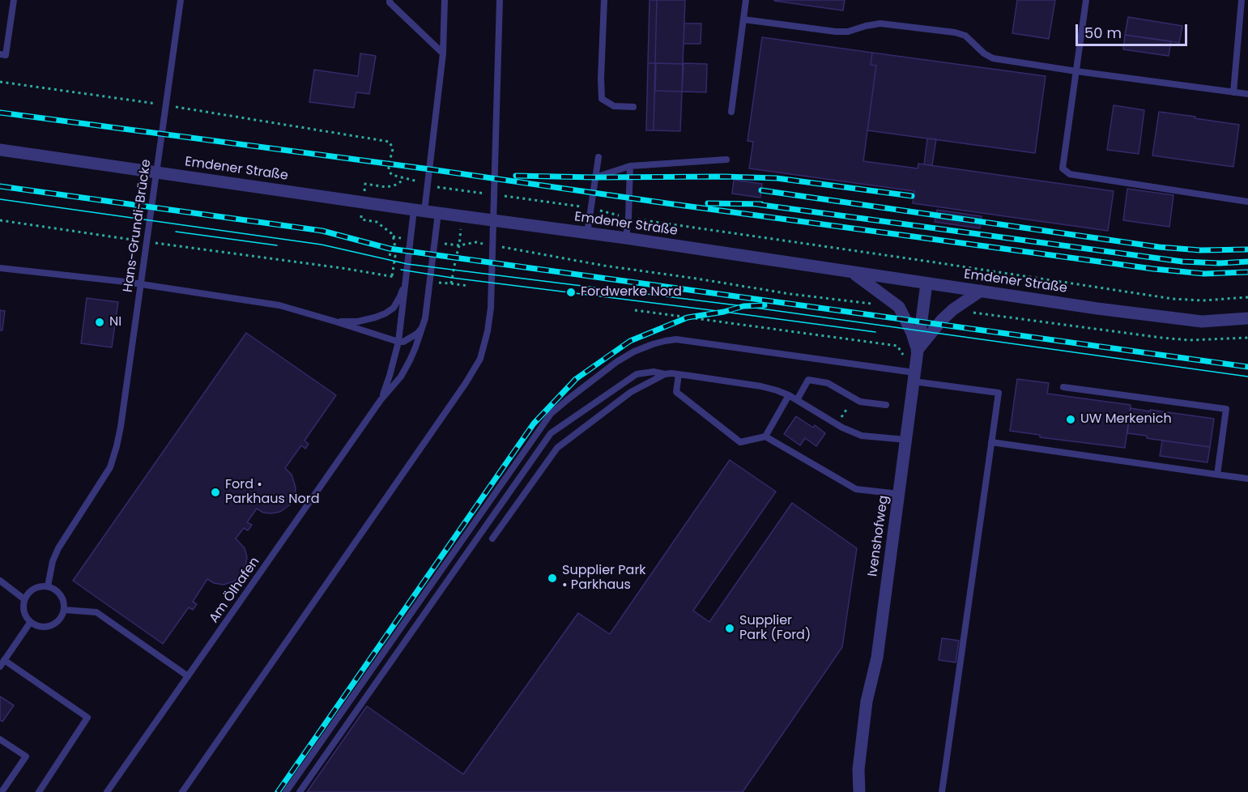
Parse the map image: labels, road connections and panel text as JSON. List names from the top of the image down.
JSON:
{
  "streets": {
    "street": ["Emdener Straße", "Ivenshofweg"],
    "lane": ["Hans-Grundi-Brücke", "Am Ölhafen"]
  },
  "crossings": [
    ["Emdener Straße", "Ivenshofweg"],
    ["Emdener Straße", "Am Ölhafen"]
  ],
  "places": [
    "Fordwerke Nord",
    "NI",
    "UW Merkenich",
    "Ford • Parkhaus Nord",
    "Supplier Park • Parkhaus",
    "Supplier Park (Ford)"
  ],
  "scale_bar": "50 m"
}
